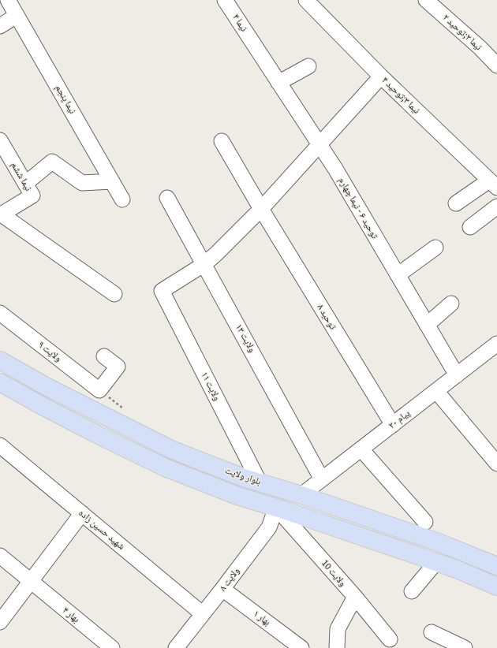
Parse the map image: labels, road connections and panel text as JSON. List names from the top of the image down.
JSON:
{
  "streets": {
    "main road": ["بلوار ولایت"],
    "street": [
      "نیما ۴",
      "نیما ۲;توحید ۲",
      "نیما ۳;توحید ۴",
      "نیما پنجم",
      "نیما ششم",
      "توحید ۶ - نیما چهارم",
      "توحید ۸",
      "ولایت ۱۳",
      "ولایت ۹",
      "ولایت ۱۱",
      "پیام ۲۰",
      "شهید حسین زاده",
      "ولایت 10",
      "ولایت ۸",
      "بهار ۴",
      "بهار ۱"
    ]
  },
  "crossings": [
    ["نیما ۴", "توحید ۶ - نیما چهارم"],
    ["توحید ۶ - نیما چهارم", "پیام ۲۰"],
    ["توحید ۸", "پیام ۲۰"],
    ["ولایت ۱۳", "ولایت ۱۱"],
    ["ولایت ۱۳", "پیام ۲۰"],
    ["ولایت ۱۱", "بلوار ولایت"],
    ["پیام ۲۰", "بلوار ولایت"],
    ["بلوار ولایت", "ولایت 10"],
    ["بلوار ولایت", "ولایت ۸"],
    ["شهید حسین زاده", "ولایت ۸"],
    ["ولایت 10", "ولایت ۸"],
    ["ولایت ۸", "بهار ۱"]
  ]
}
